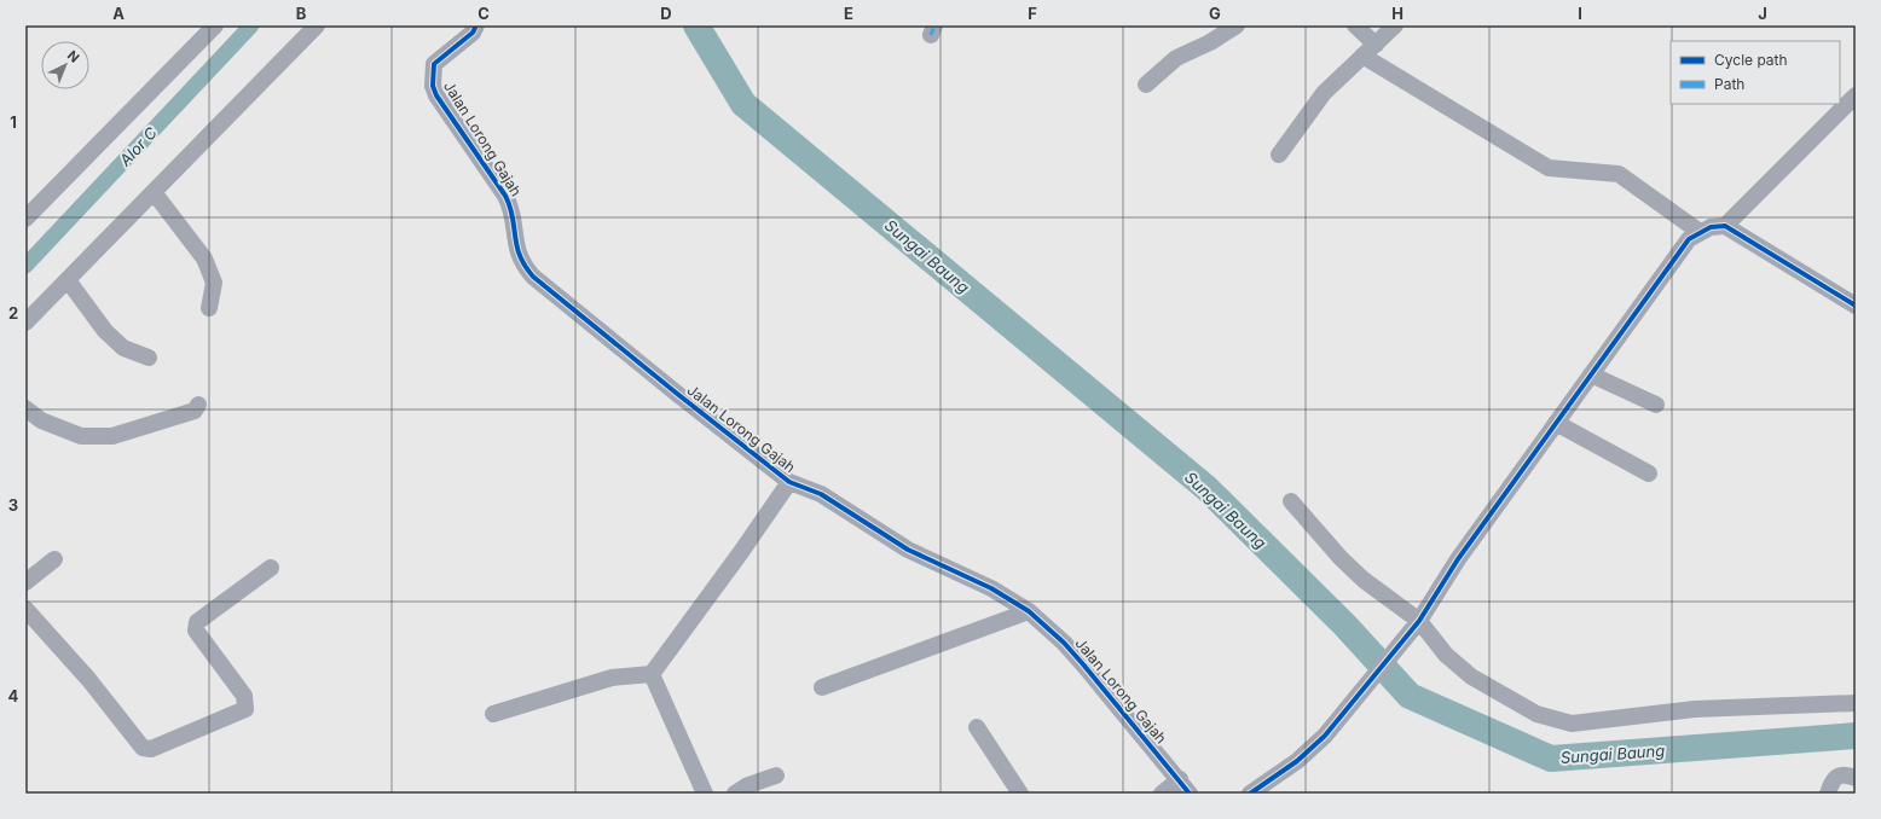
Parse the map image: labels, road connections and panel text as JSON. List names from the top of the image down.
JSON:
{
  "streets": {
    "street": ["Jalan Lorong Gajah"]
  },
  "water": ["Alor C", "Sungai Baung"],
  "legend": ["Cycle path", "Path"],
  "north": "top right",
  "grid": {
    "columns": [
      "A",
      "B",
      "C",
      "D",
      "E",
      "F",
      "G",
      "H",
      "I",
      "J"
    ],
    "rows": [
      "1",
      "2",
      "3",
      "4"
    ]
  }
}
